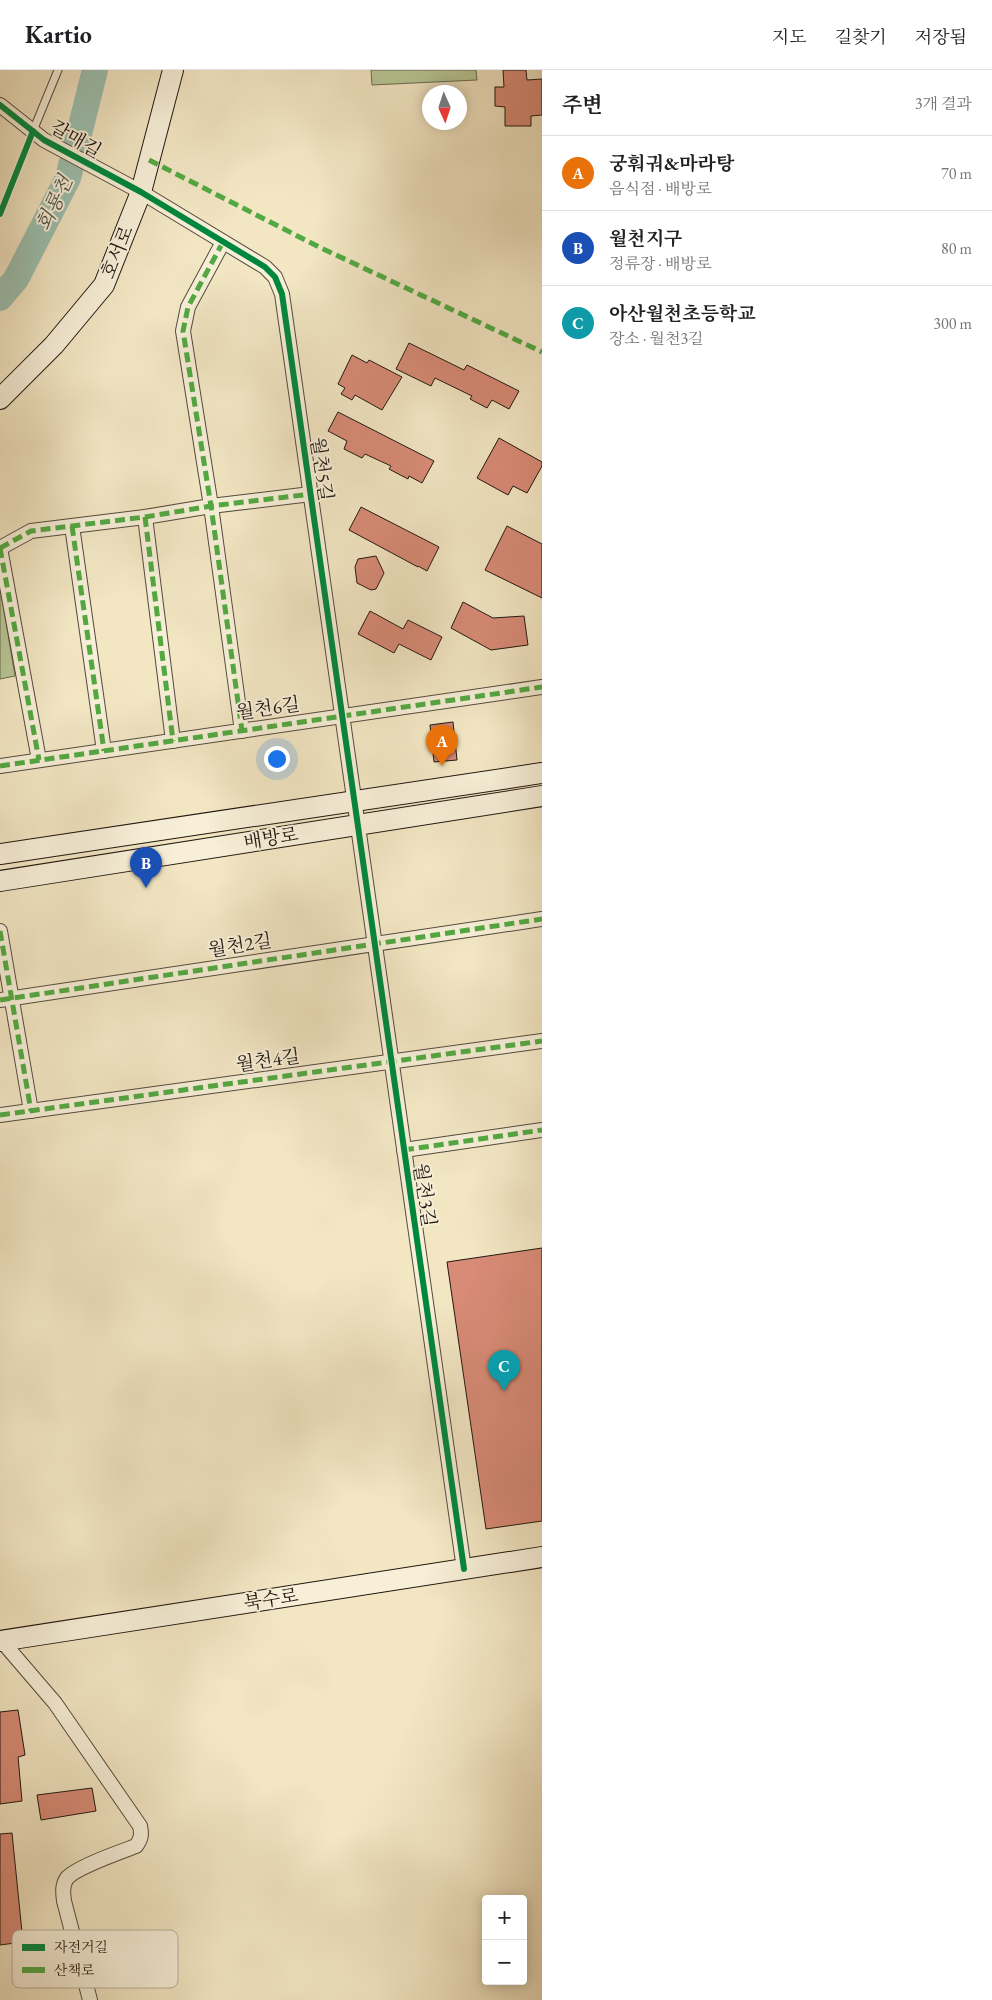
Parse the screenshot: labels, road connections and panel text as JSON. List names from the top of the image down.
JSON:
{
  "streets": {
    "street": [
      "갈매길",
      "호서로",
      "월천5길",
      "월천6길",
      "배방로",
      "월천2길",
      "월천4길",
      "월천3길",
      "북수로"
    ]
  },
  "crossings": [
    ["갈매길", "호서로"],
    ["갈매길", "월천5길"],
    ["호서로", "월천5길"],
    ["월천5길", "월천6길"],
    ["월천5길", "배방로"],
    ["월천5길", "월천3길"],
    ["배방로", "월천3길"],
    ["월천2길", "월천3길"],
    ["월천4길", "월천3길"],
    ["월천3길", "북수로"]
  ],
  "water": ["회룡천"],
  "legend": ["자전거길", "산책로"],
  "north": "bottom",
  "page": {
    "header": "Kartio",
    "nav": ["지도", "길찾기", "저장됨"],
    "heading": ["주변", "3개 결과"],
    "list": [
      {
        "mark": "A",
        "name": "궁훠궈&마라탕",
        "note": "음식점 · 배방로",
        "value": "70 m"
      },
      {
        "mark": "B",
        "name": "월천지구",
        "note": "정류장 · 배방로",
        "value": "80 m"
      },
      {
        "mark": "C",
        "name": "아산월천초등학교",
        "note": "장소 · 월천3길",
        "value": "300 m"
      }
    ],
    "pins": ["A", "B", "C"],
    "map_buttons": ["+", "−"]
  }
}
